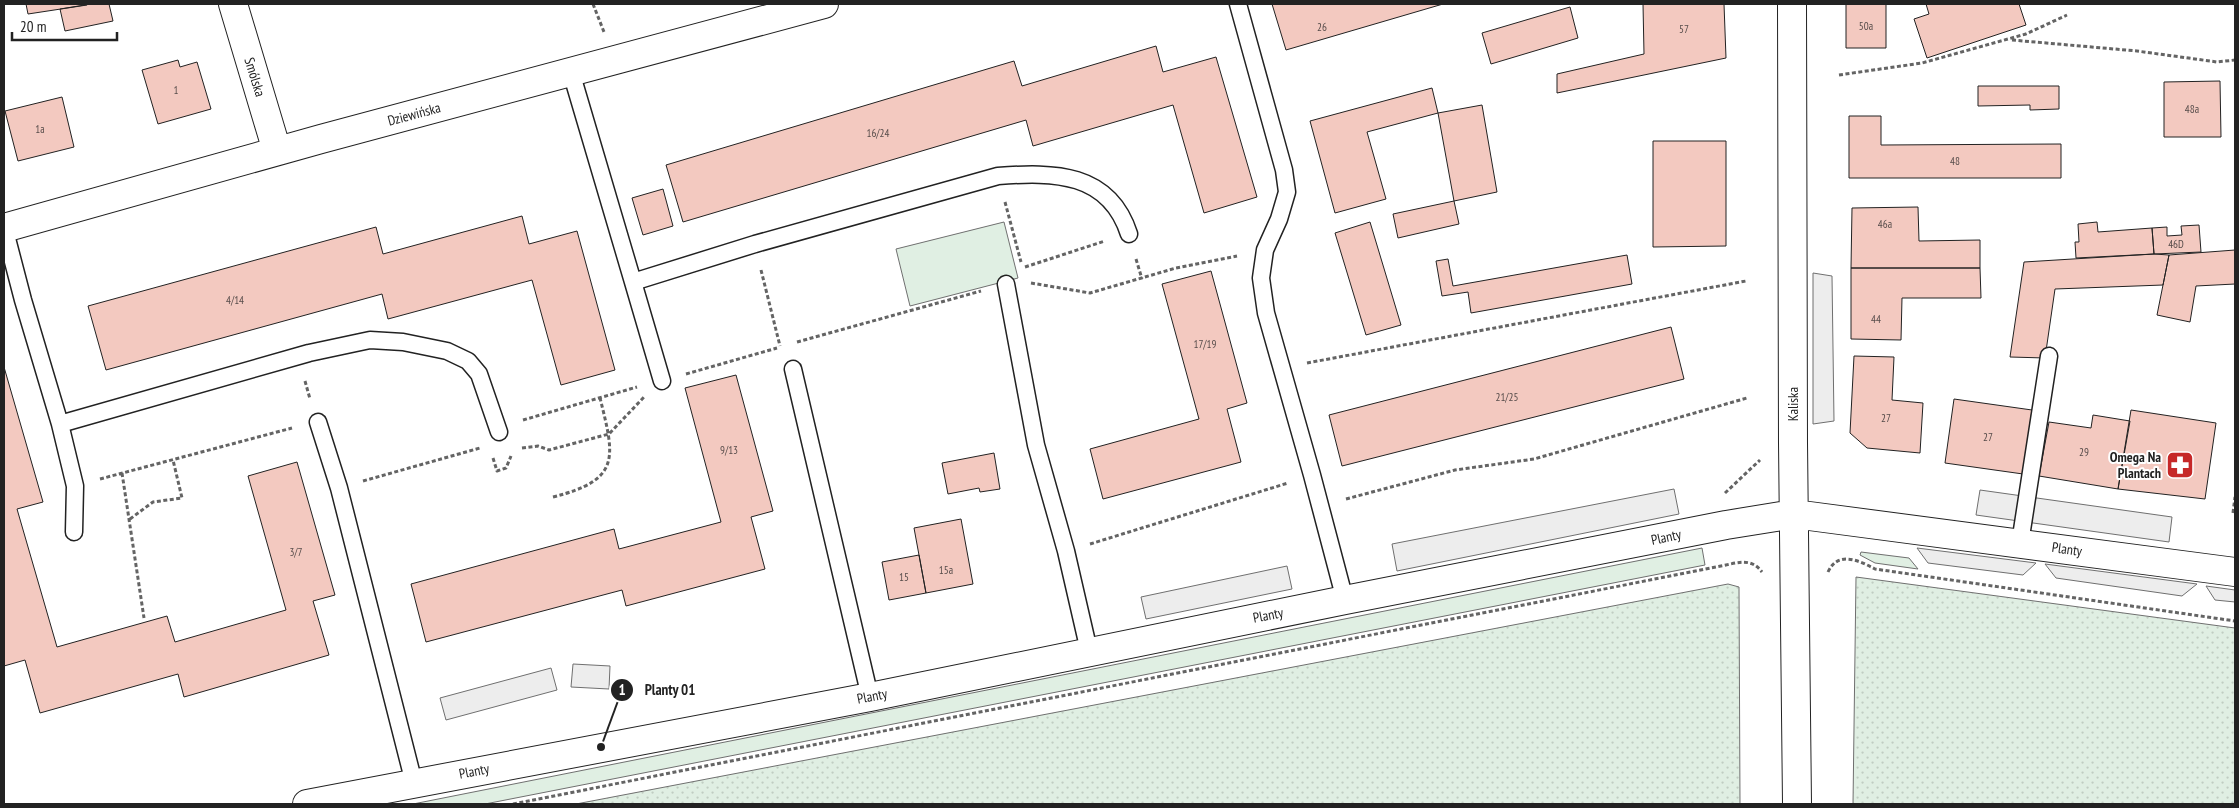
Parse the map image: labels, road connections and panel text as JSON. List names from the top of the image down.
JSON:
{
  "streets": {
    "street": [
      "Smólska",
      "Dziewińska",
      "Kaliska",
      "Planty"
    ]
  },
  "crossings": [
    ["Smólska", "Dziewińska"],
    ["Kaliska", "Planty"]
  ],
  "places": {
    "pharmacy": ["Omega Na Plantach"],
    "other": ["Planty 01"]
  },
  "house_numbers": [
    "50a",
    "26",
    "57",
    "1",
    "48a",
    "1a",
    "16/24",
    "48",
    "46a",
    "46D",
    "4/14",
    "44",
    "17/19",
    "21/25",
    "27",
    "27",
    "9/13",
    "29",
    "3/7",
    "15a",
    "15"
  ],
  "scale_bar": "20 m"
}
